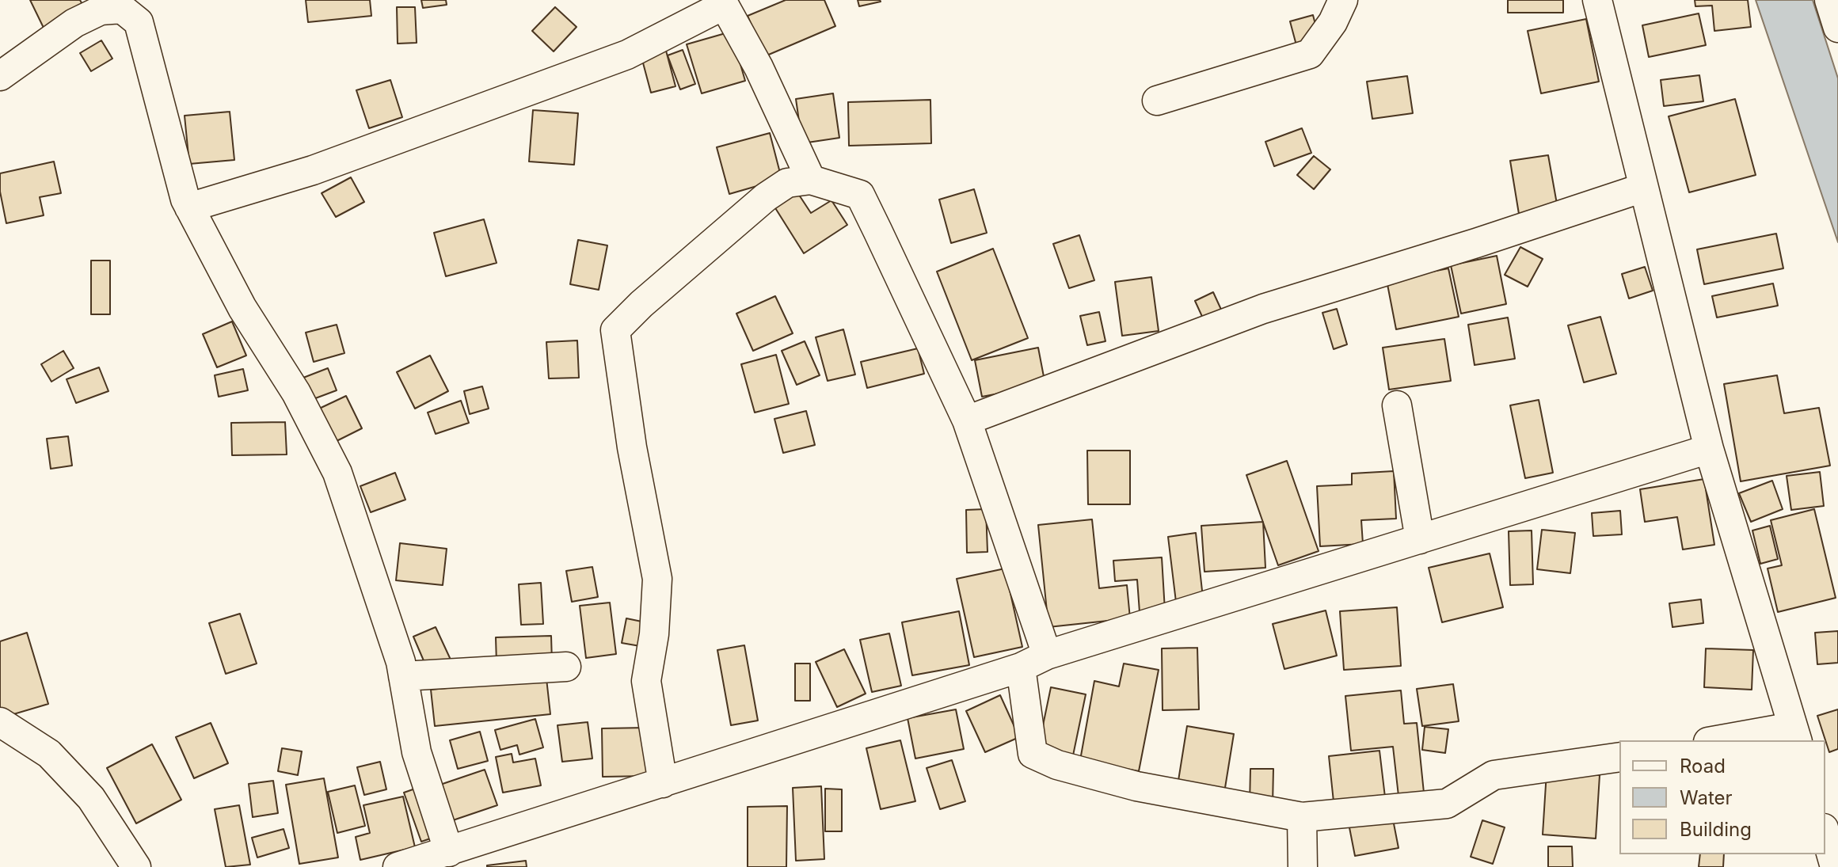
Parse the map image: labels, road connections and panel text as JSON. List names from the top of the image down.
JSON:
{
  "legend": ["Road", "Water", "Building"]
}
